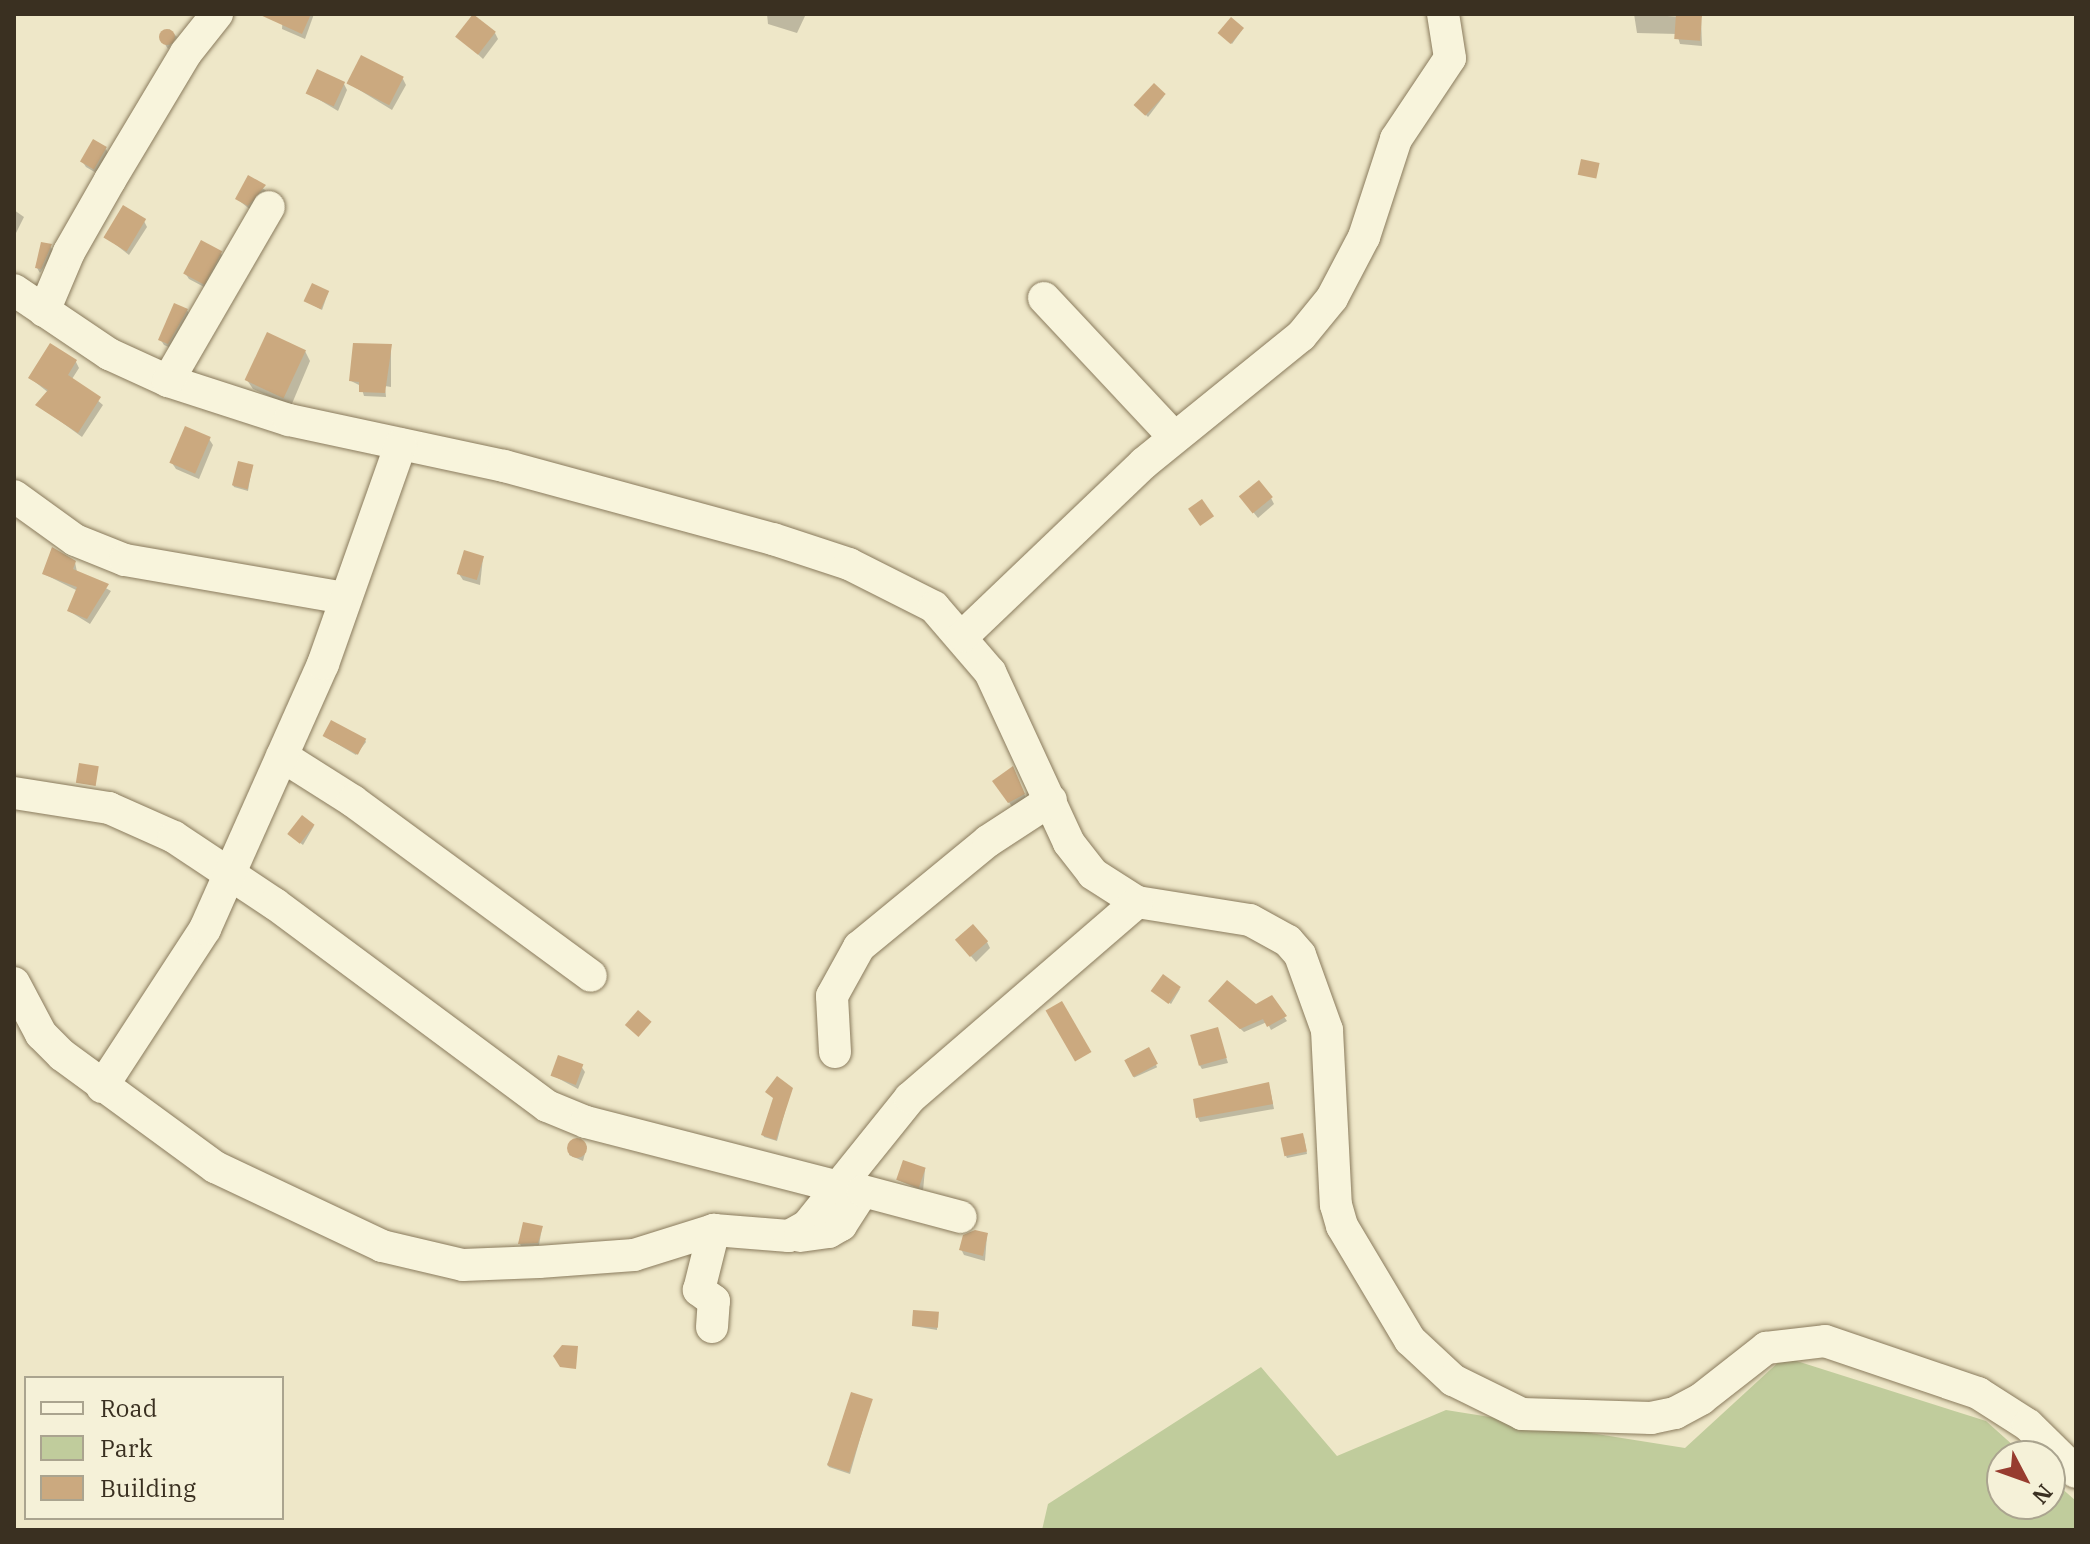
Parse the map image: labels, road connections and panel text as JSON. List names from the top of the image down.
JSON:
{
  "legend": ["Road", "Park", "Building"],
  "north": "bottom right"
}
